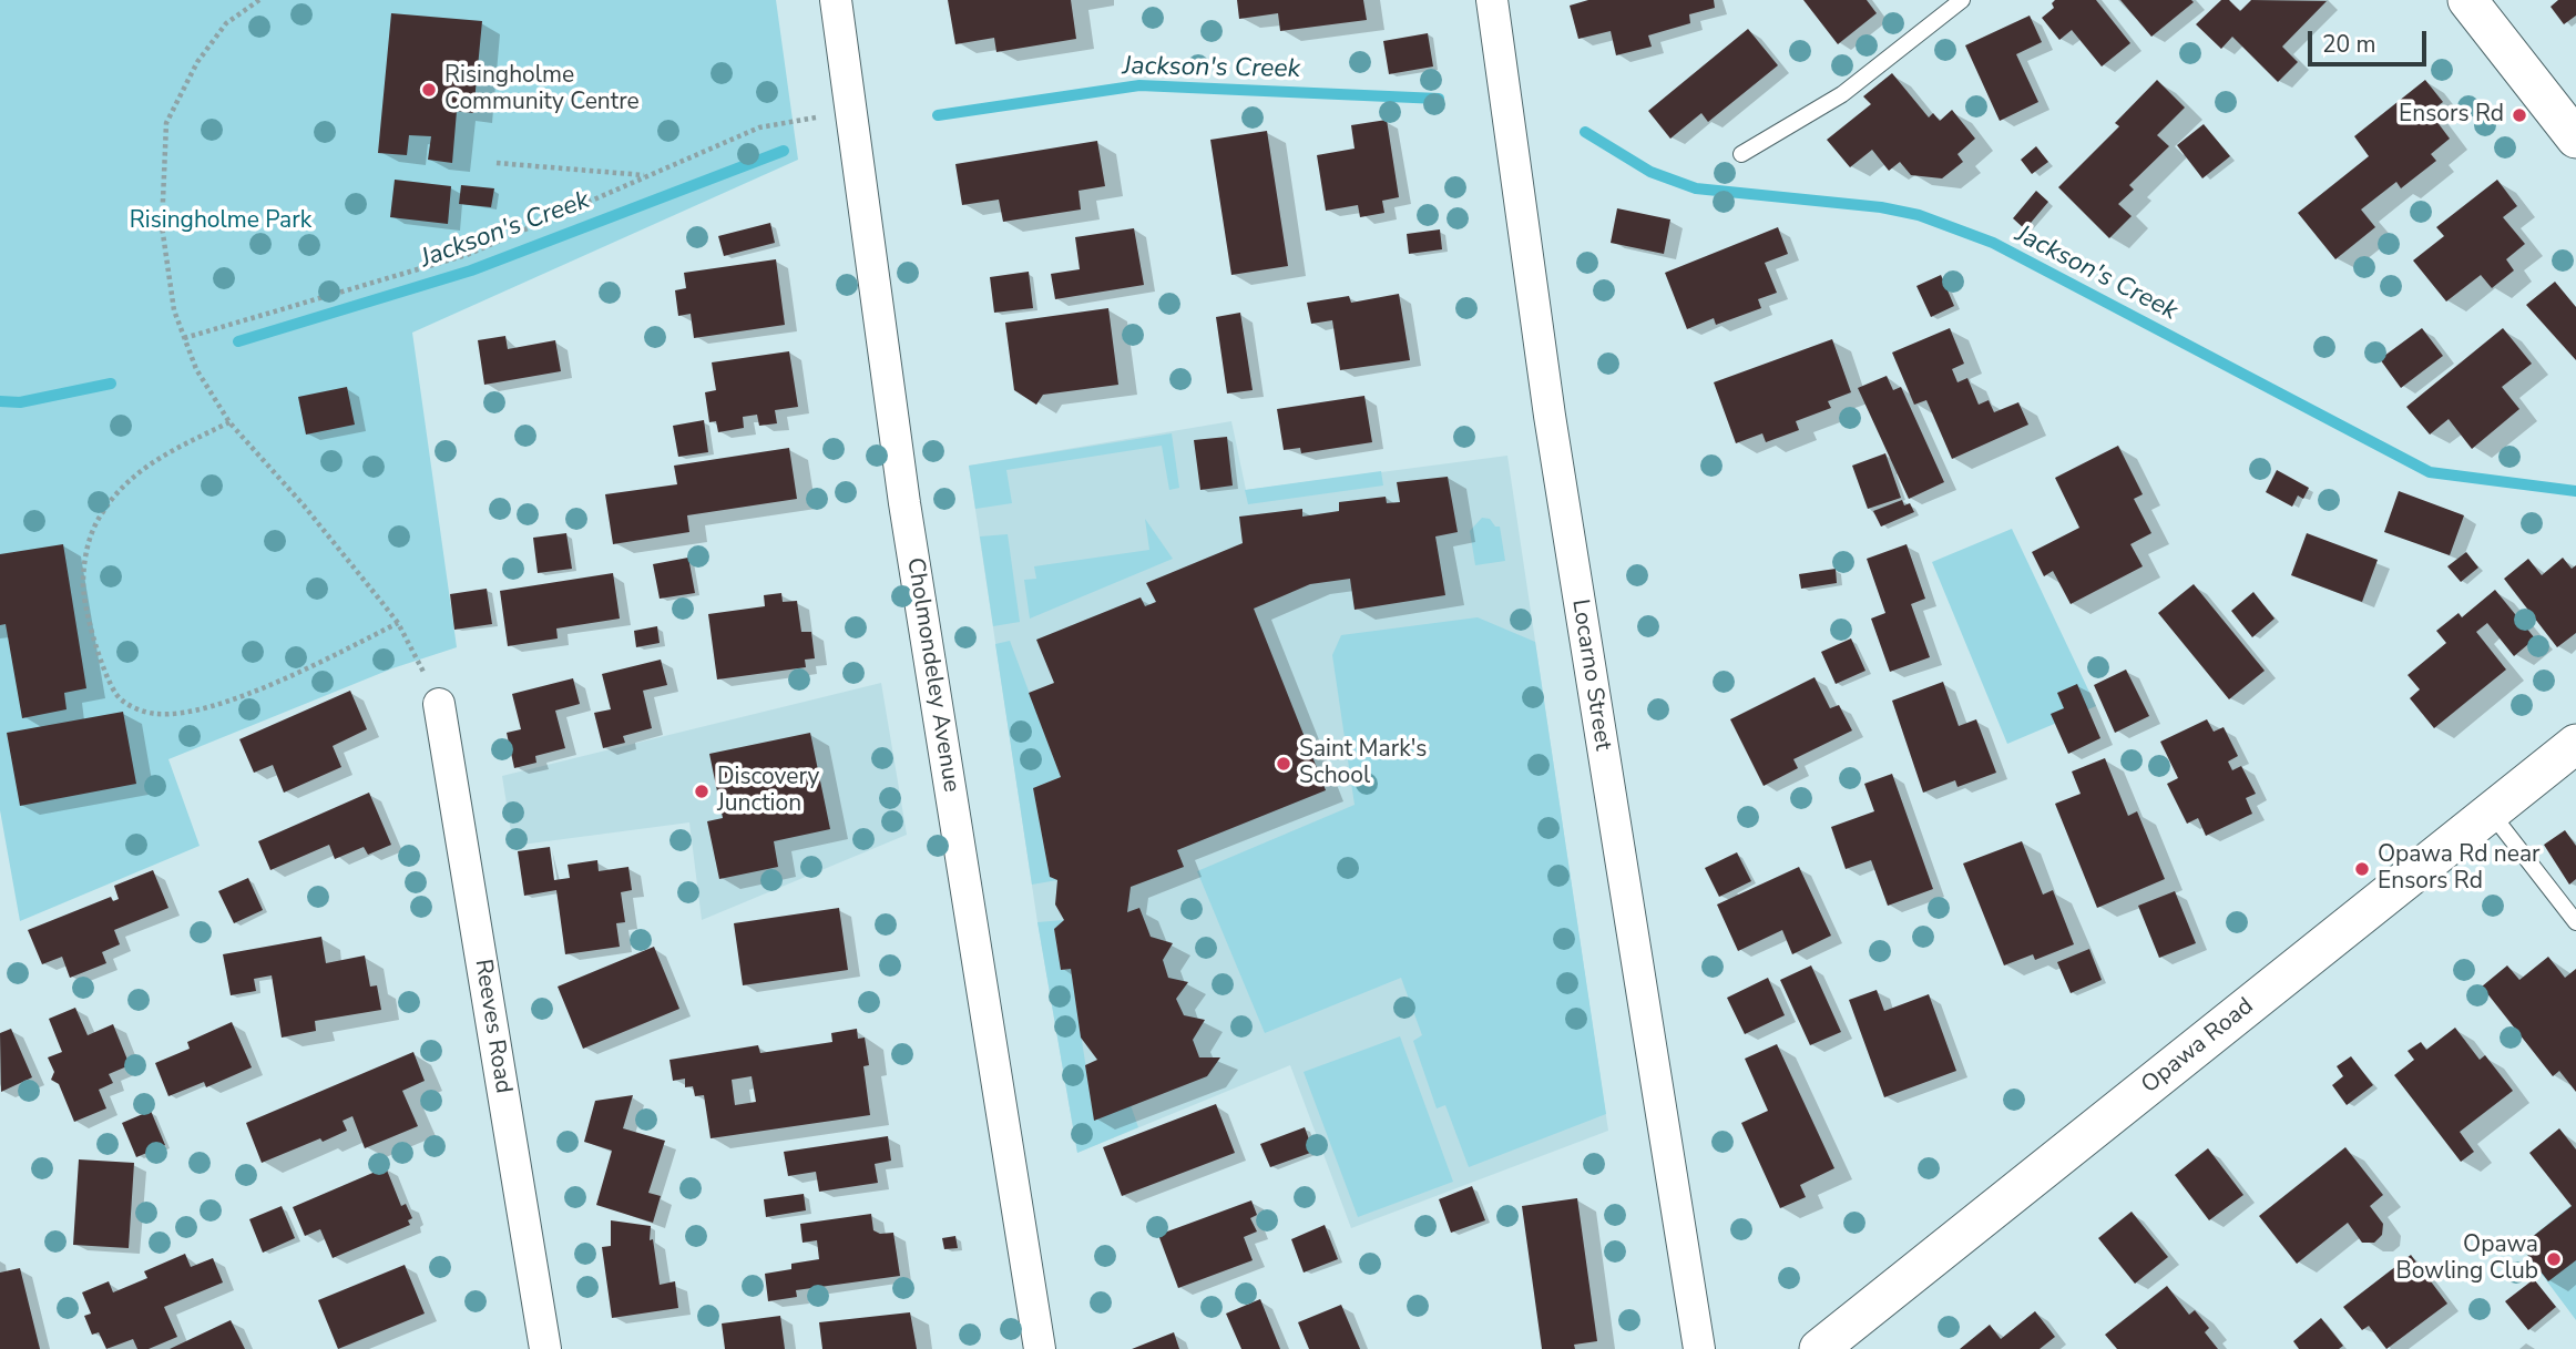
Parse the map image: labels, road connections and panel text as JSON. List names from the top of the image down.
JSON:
{
  "streets": {
    "street": [
      "Cholmondeley Avenue",
      "Locarno Street",
      "Reeves Road",
      "Opawa Road"
    ]
  },
  "water": ["Jackson's Creek"],
  "parks": ["Risingholme Park"],
  "places": [
    "Risingholme Community Centre",
    "Ensors Rd",
    "Saint Mark's School",
    "Discovery Junction",
    "Opawa Rd near Ensors Rd",
    "Opawa Bowling Club"
  ],
  "scale_bar": "20 m"
}
